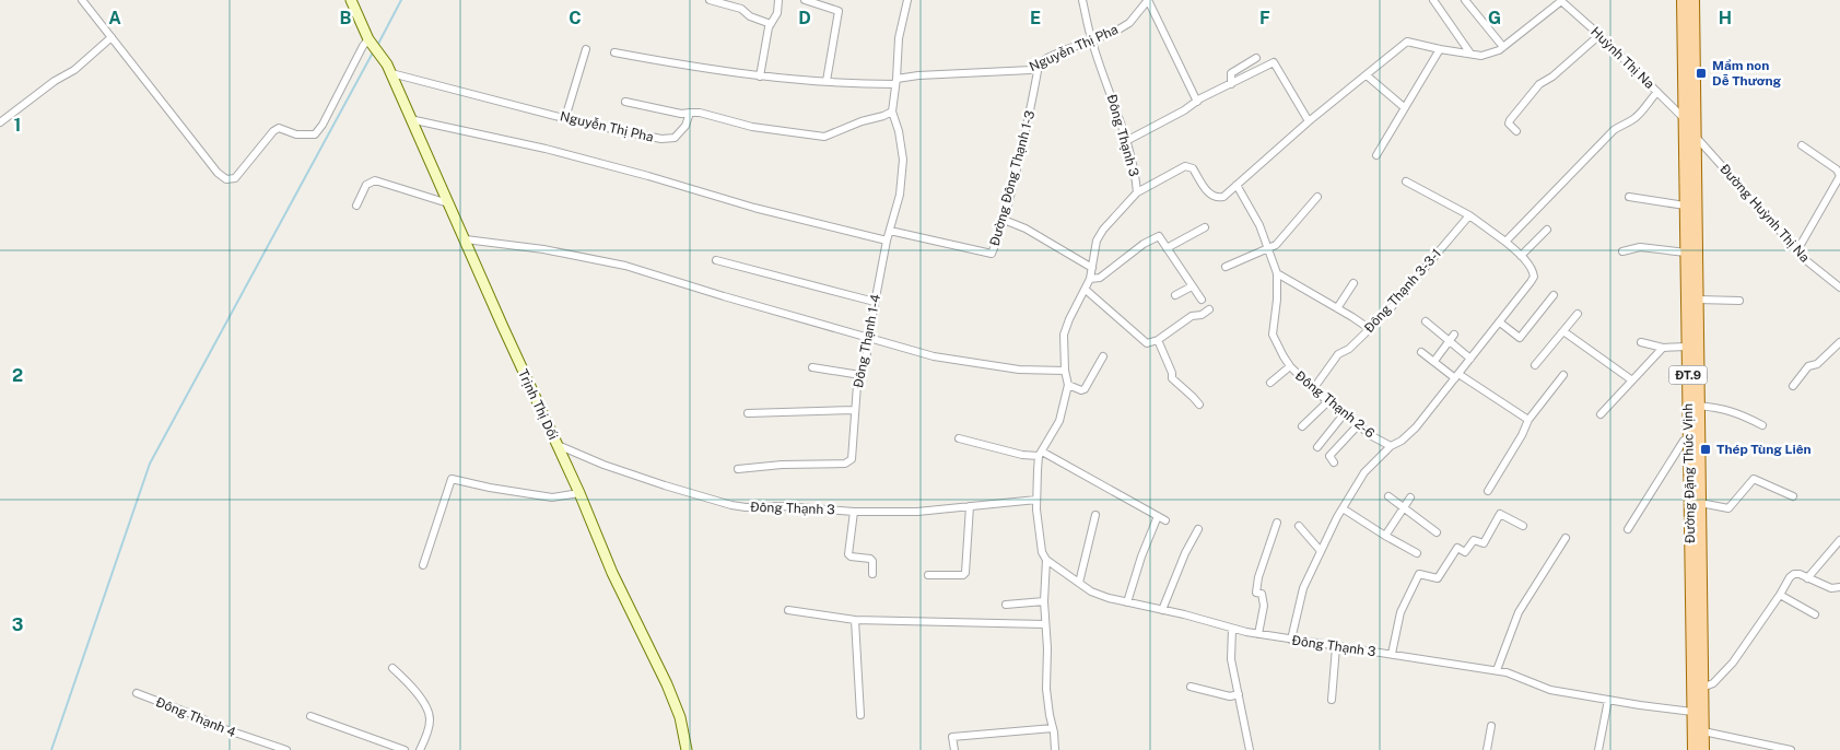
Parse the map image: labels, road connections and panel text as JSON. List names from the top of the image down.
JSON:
{
  "streets": {
    "main road": ["ĐT.9", "Trịnh Thị Dối", "Đường Đặng Thúc Vịnh"],
    "street": [
      "Nguyễn Thị Pha",
      "Huỳnh Thị Na",
      "Đông Thạnh 3",
      "Đường Đông Thạnh 1-3",
      "Đường Huỳnh Thị Na",
      "Đông Thạnh 3-3-1",
      "Đông Thạnh 1-4",
      "Đông Thạnh 2-6",
      "Đông Thạnh 4"
    ]
  },
  "crossings": [
    ["Nguyễn Thị Pha", "Đông Thạnh 3"],
    ["Nguyễn Thị Pha", "Đường Đông Thạnh 1-3"],
    ["Nguyễn Thị Pha", "Trịnh Thị Dối"],
    ["Huỳnh Thị Na", "Đường Đặng Thúc Vịnh"],
    ["Đông Thạnh 3", "Trịnh Thị Dối"],
    ["Đông Thạnh 3", "Đường Đặng Thúc Vịnh"],
    ["Đường Đông Thạnh 1-3", "Đông Thạnh 1-4"],
    ["Đường Huỳnh Thị Na", "Đường Đặng Thúc Vịnh"],
    ["Đông Thạnh 3-3-1", "Đông Thạnh 2-6"]
  ],
  "places": {
    "transit": ["Mầm non Dễ Thương", "Thép Tùng Liên"]
  },
  "grid": {
    "columns": [
      "A",
      "B",
      "C",
      "D",
      "E",
      "F",
      "G",
      "H"
    ],
    "rows": ["1", "2", "3"]
  }
}
